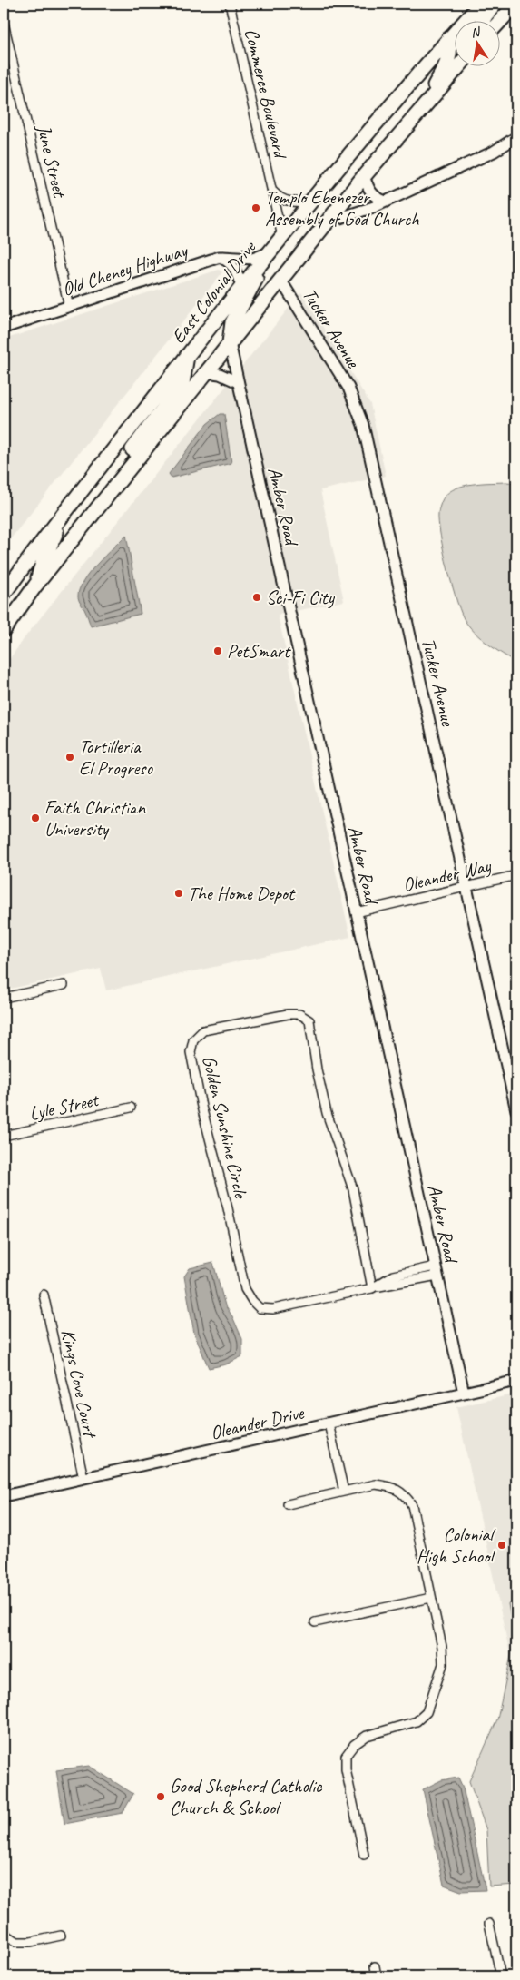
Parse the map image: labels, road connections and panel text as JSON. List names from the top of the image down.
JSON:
{
  "streets": {
    "highway": ["East Colonial Drive"],
    "street": [
      "Commerce Boulevard",
      "June Street",
      "Old Cheney Highway",
      "Tucker Avenue",
      "Amber Road",
      "Oleander Way",
      "Lyle Street",
      "Golden Sunshine Circle",
      "Kings Cove Court",
      "Oleander Drive"
    ]
  },
  "crossings": [
    ["Commerce Boulevard", "East Colonial Drive"],
    ["June Street", "Old Cheney Highway"],
    ["Tucker Avenue", "Oleander Way"],
    ["Amber Road", "Oleander Way"],
    ["Amber Road", "Golden Sunshine Circle"],
    ["Amber Road", "Oleander Drive"],
    ["Kings Cove Court", "Oleander Drive"]
  ],
  "places": [
    "Templo Ebenezer Assembly of God Church",
    "Sci-Fi City",
    "PetSmart",
    "Tortilleria El Progreso",
    "Faith Christian University",
    "The Home Depot",
    "Colonial High School",
    "Good Shepherd Catholic Church & School"
  ],
  "north": "top"
}
